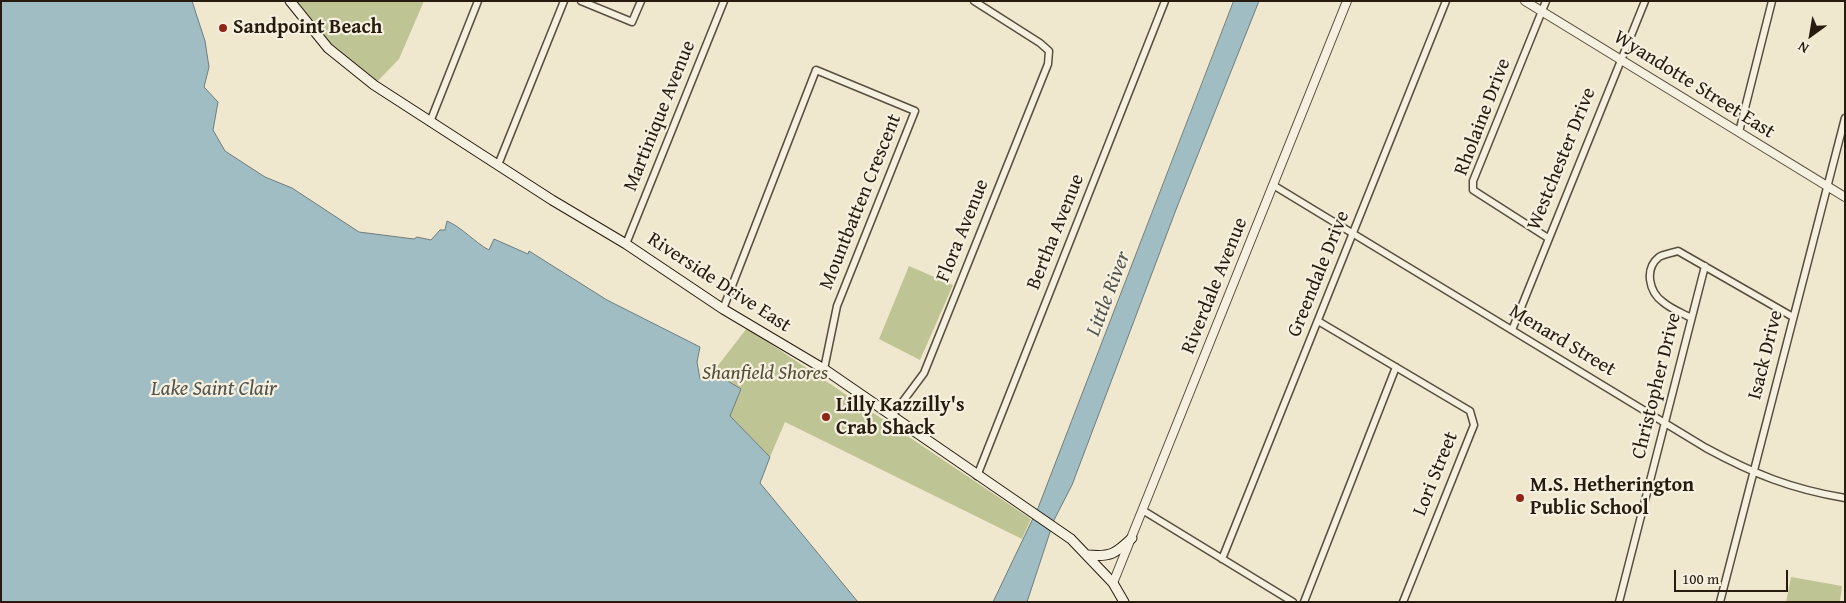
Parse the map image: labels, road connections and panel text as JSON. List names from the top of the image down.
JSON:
{
  "streets": {
    "main road": ["Riverside Drive East"],
    "street": [
      "Wyandotte Street East",
      "Martinique Avenue",
      "Rholaine Drive",
      "Westchester Drive",
      "Mountbatten Crescent",
      "Flora Avenue",
      "Bertha Avenue",
      "Greendale Drive",
      "Riverdale Avenue",
      "Menard Street",
      "Isack Drive",
      "Christopher Drive",
      "Lori Street"
    ]
  },
  "crossings": [
    ["Wyandotte Street East", "Rholaine Drive"],
    ["Wyandotte Street East", "Westchester Drive"],
    ["Wyandotte Street East", "Isack Drive"],
    ["Martinique Avenue", "Riverside Drive East"],
    ["Rholaine Drive", "Westchester Drive"],
    ["Westchester Drive", "Menard Street"],
    ["Mountbatten Crescent", "Riverside Drive East"],
    ["Flora Avenue", "Riverside Drive East"],
    ["Bertha Avenue", "Riverside Drive East"],
    ["Greendale Drive", "Menard Street"],
    ["Greendale Drive", "Lori Street"],
    ["Riverside Drive East", "Riverdale Avenue"],
    ["Riverdale Avenue", "Menard Street"],
    ["Menard Street", "Isack Drive"],
    ["Menard Street", "Christopher Drive"]
  ],
  "water": ["Little River", "Lake Saint Clair"],
  "parks": ["Shanfield Shores"],
  "places": ["Sandpoint Beach", "Lilly Kazzilly's Crab Shack", "M.S. Hetherington Public School"],
  "scale_bar": "100 m",
  "north": "bottom left"
}
